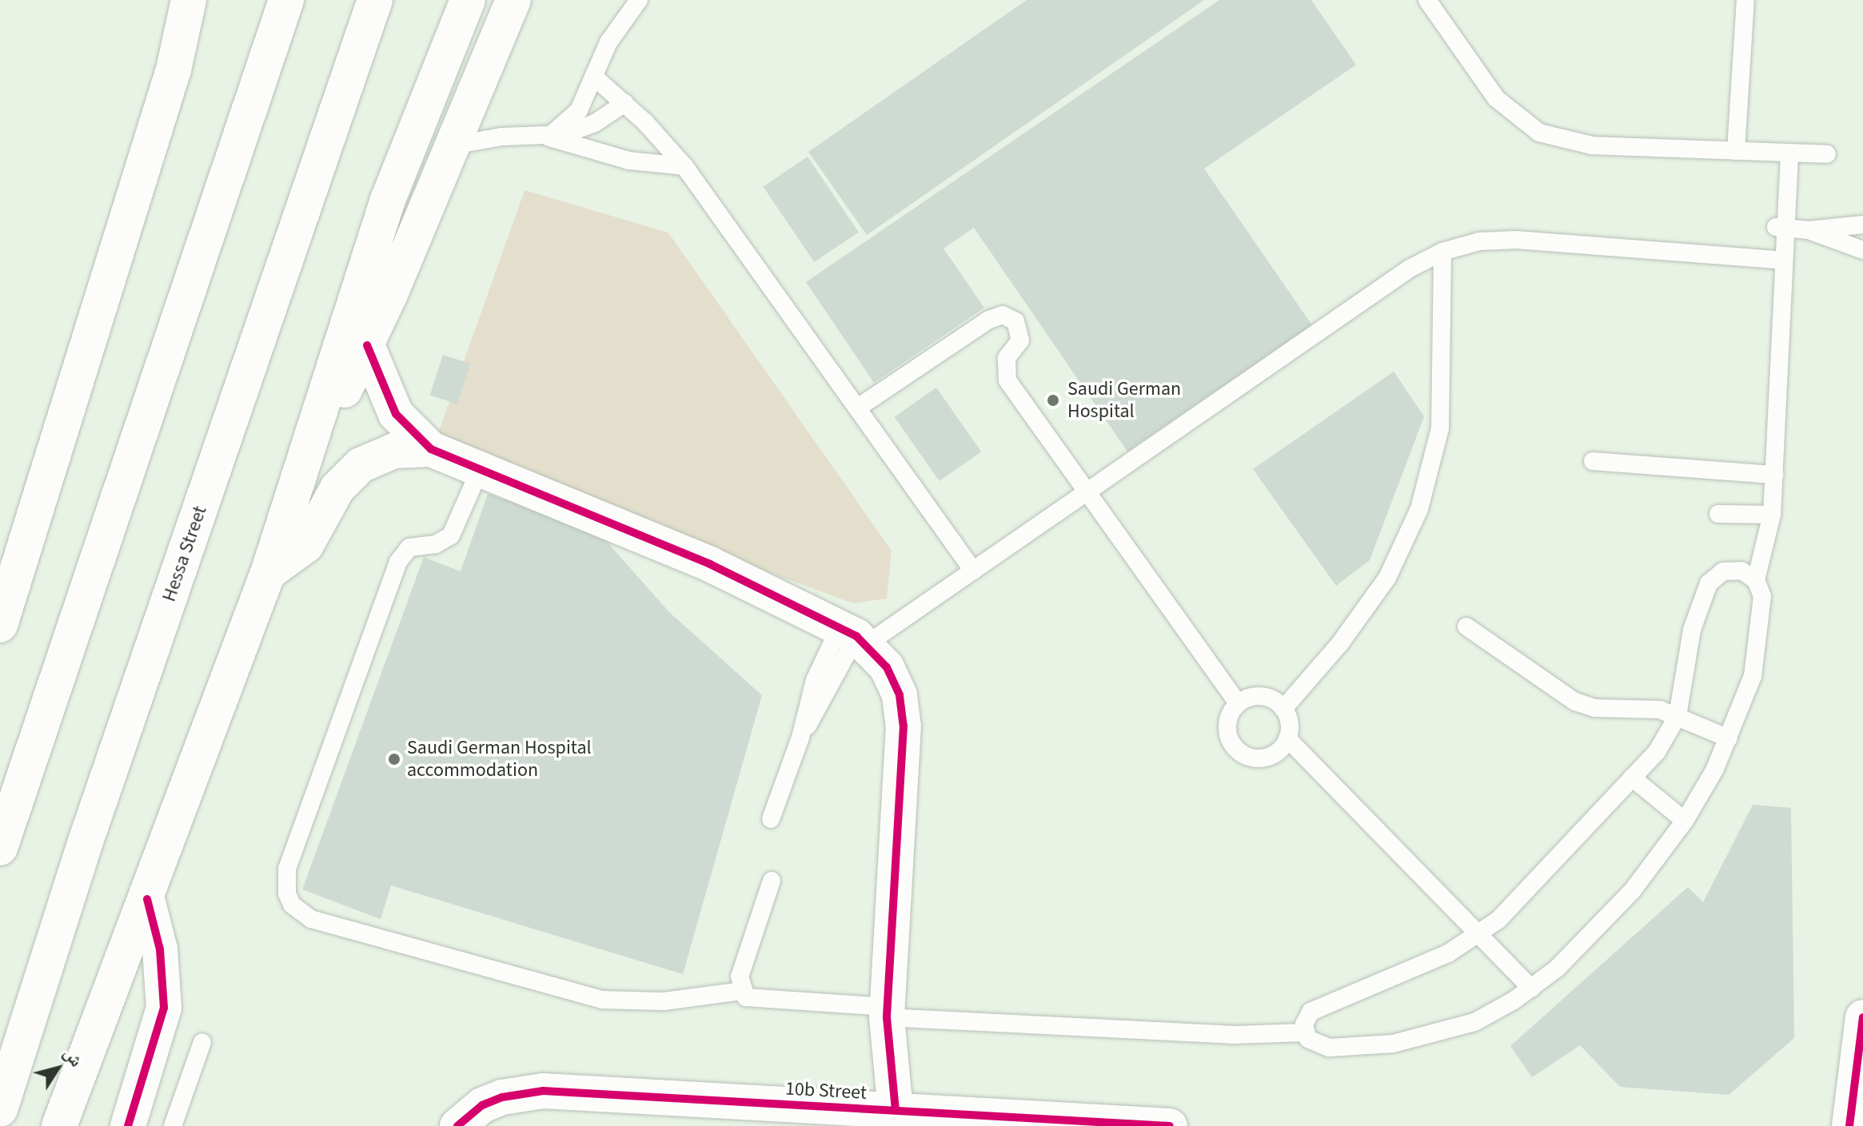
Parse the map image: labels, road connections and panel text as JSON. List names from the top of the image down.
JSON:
{
  "streets": {
    "main road": ["Hessa Street", "10b Street"]
  },
  "places": ["Saudi German Hospital", "Saudi German Hospital accommodation"],
  "north": "top right"
}
